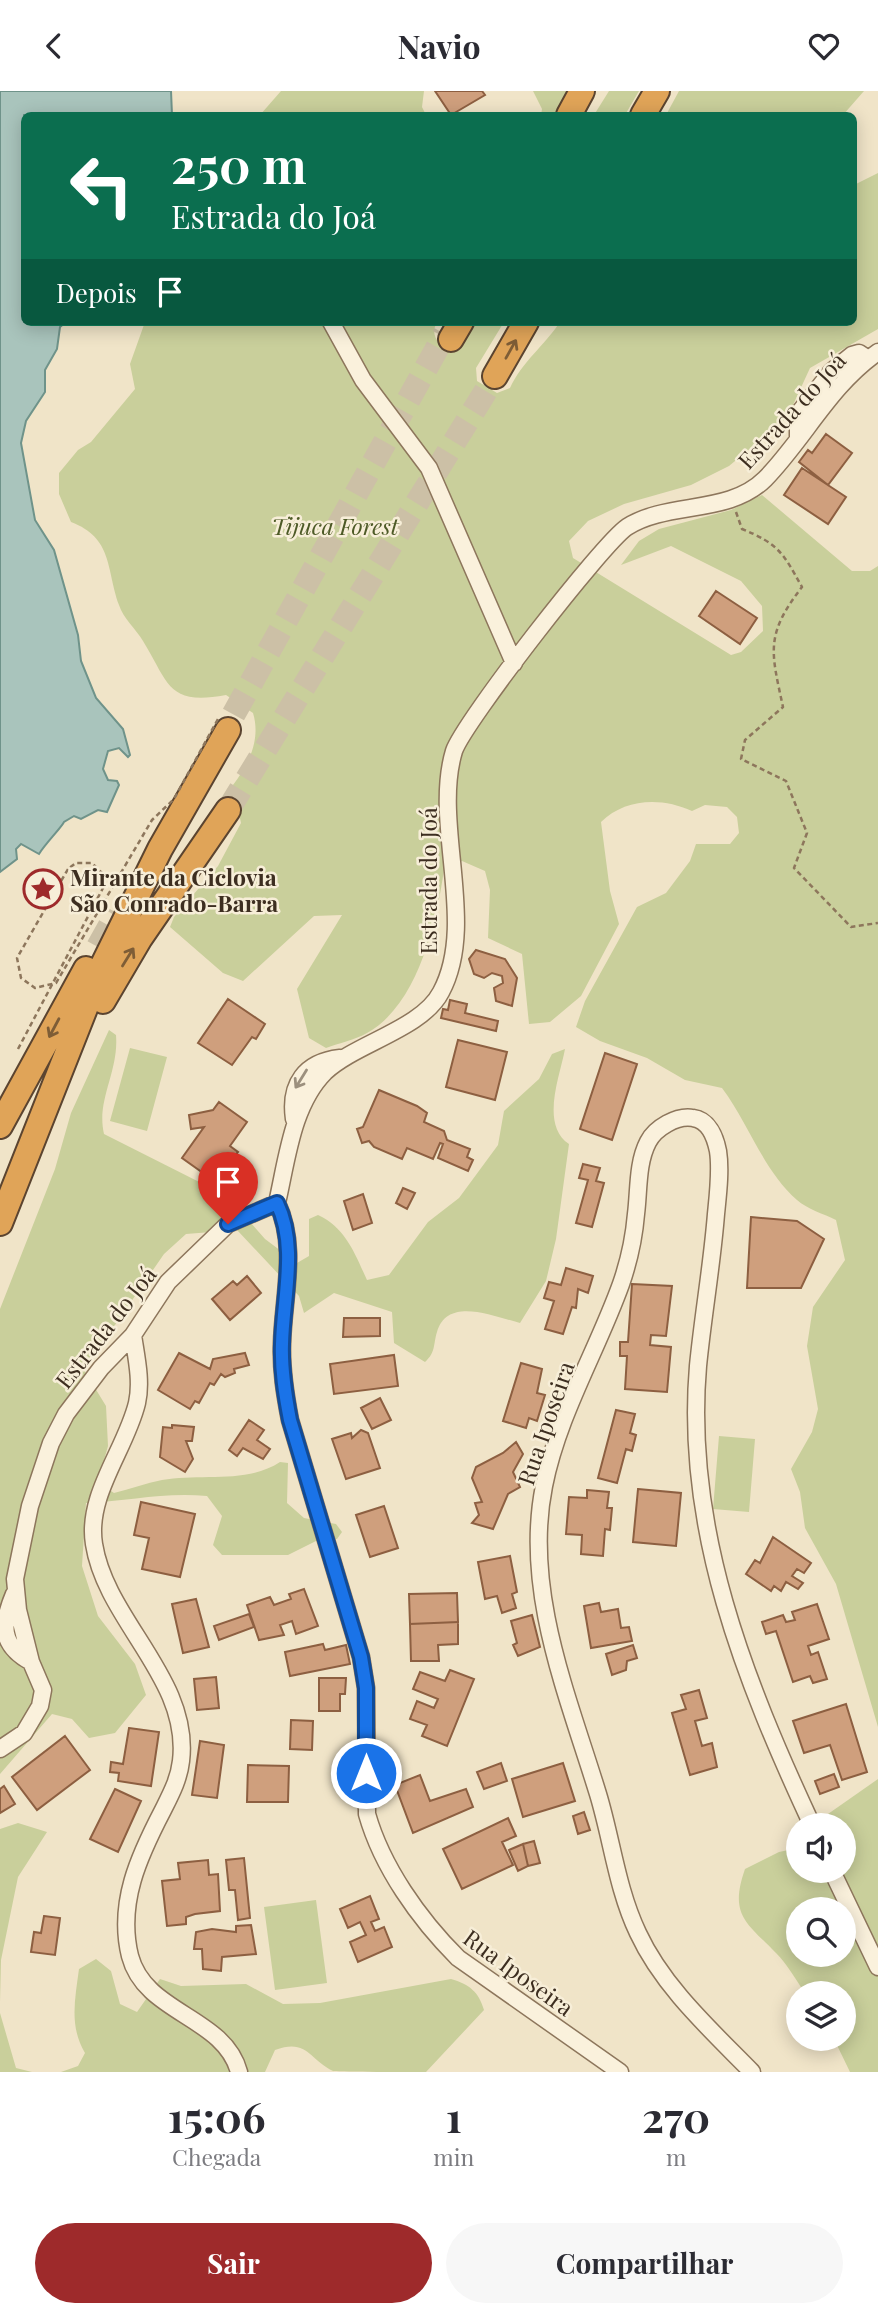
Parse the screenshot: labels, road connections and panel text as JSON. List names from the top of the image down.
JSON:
{
  "streets": {
    "street": ["Estrada do Joá", "Rua Iposeira"]
  },
  "crossings": [
    ["Estrada do Joá", "Rua Iposeira"]
  ],
  "parks": ["Tijuca Forest"],
  "places": {
    "place": ["Mirante da Ciclovia São Conrado-Barra"]
  },
  "page": {
    "header": "Navio",
    "turn": ["250 m", "Estrada do Joá"],
    "then": "Depois",
    "eta": [
      "15:06",
      "Chegada",
      "1",
      "min",
      "270",
      "m"
    ],
    "buttons": ["Sair", "Compartilhar"]
  }
}
